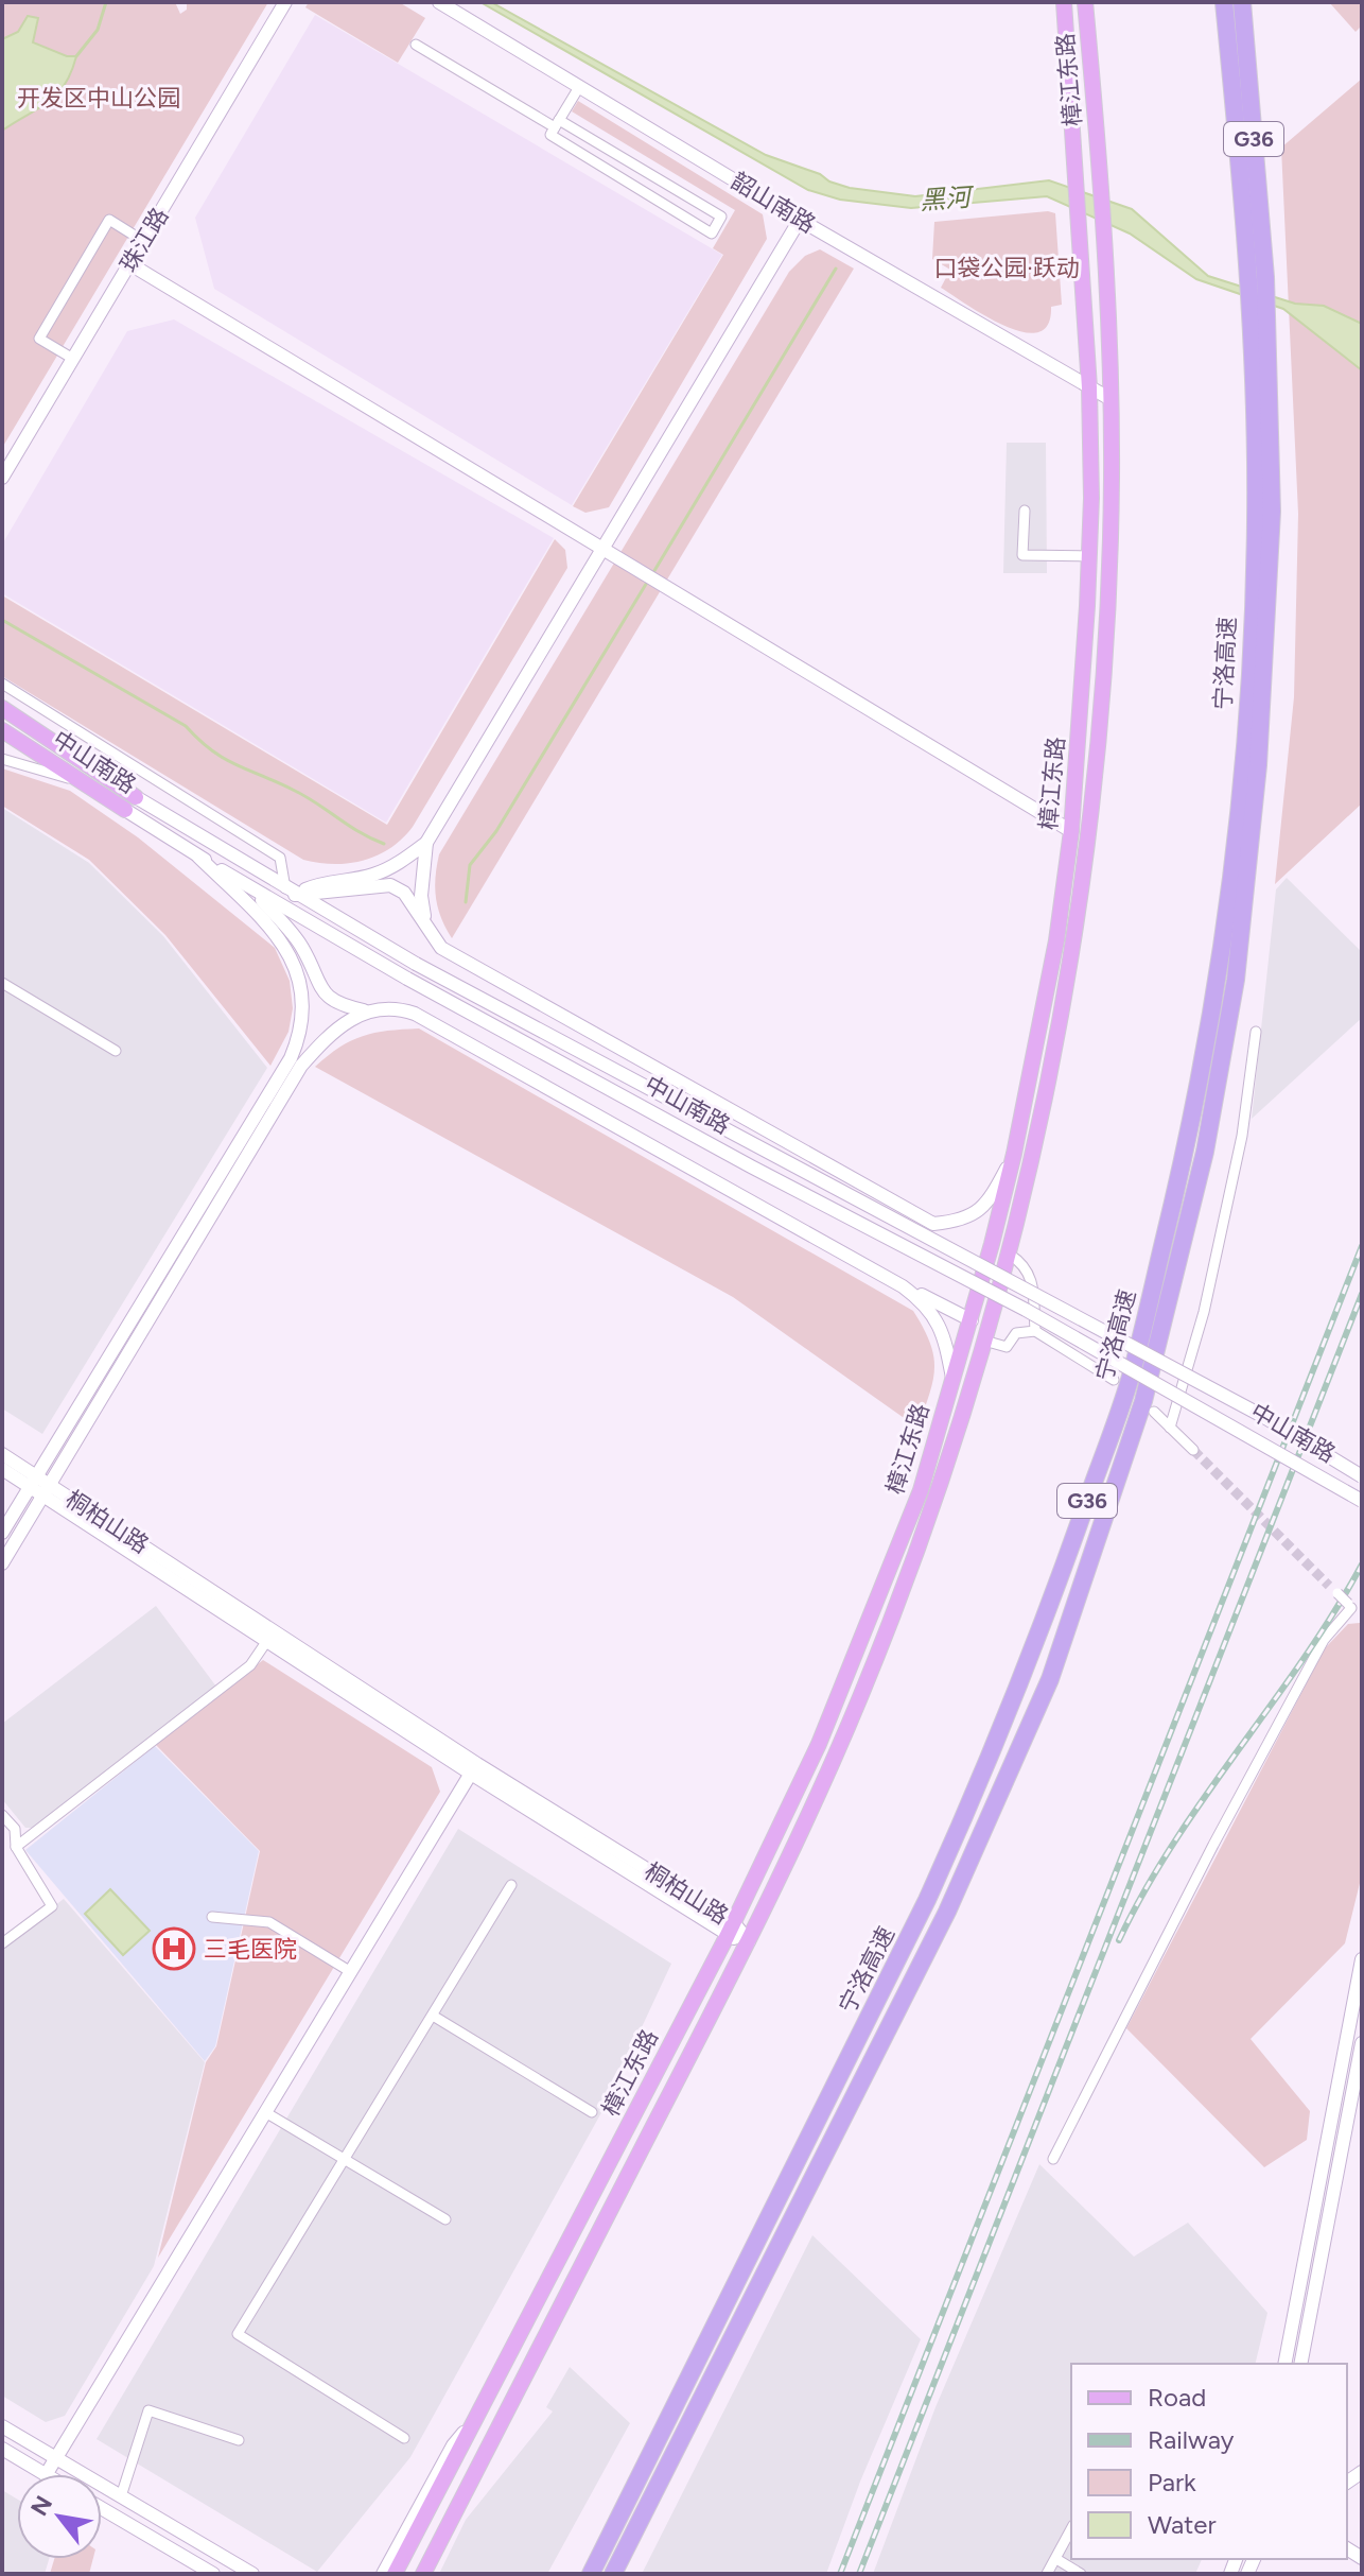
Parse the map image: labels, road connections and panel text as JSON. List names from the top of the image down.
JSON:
{
  "streets": {
    "highway": ["G36", "宁洛高速"],
    "main road": ["樟江东路", "中山南路"],
    "street": ["韶山南路", "珠江路", "桐柏山路"]
  },
  "crossings": [
    ["樟江东路", "韶山南路"],
    ["樟江东路", "桐柏山路"]
  ],
  "water": ["黑河"],
  "parks": ["开发区中山公园", "口袋公园·跃动"],
  "places": {
    "hospital": ["三毛医院"]
  },
  "legend": [
    "Road",
    "Railway",
    "Park",
    "Water"
  ],
  "north": "top left"
}
